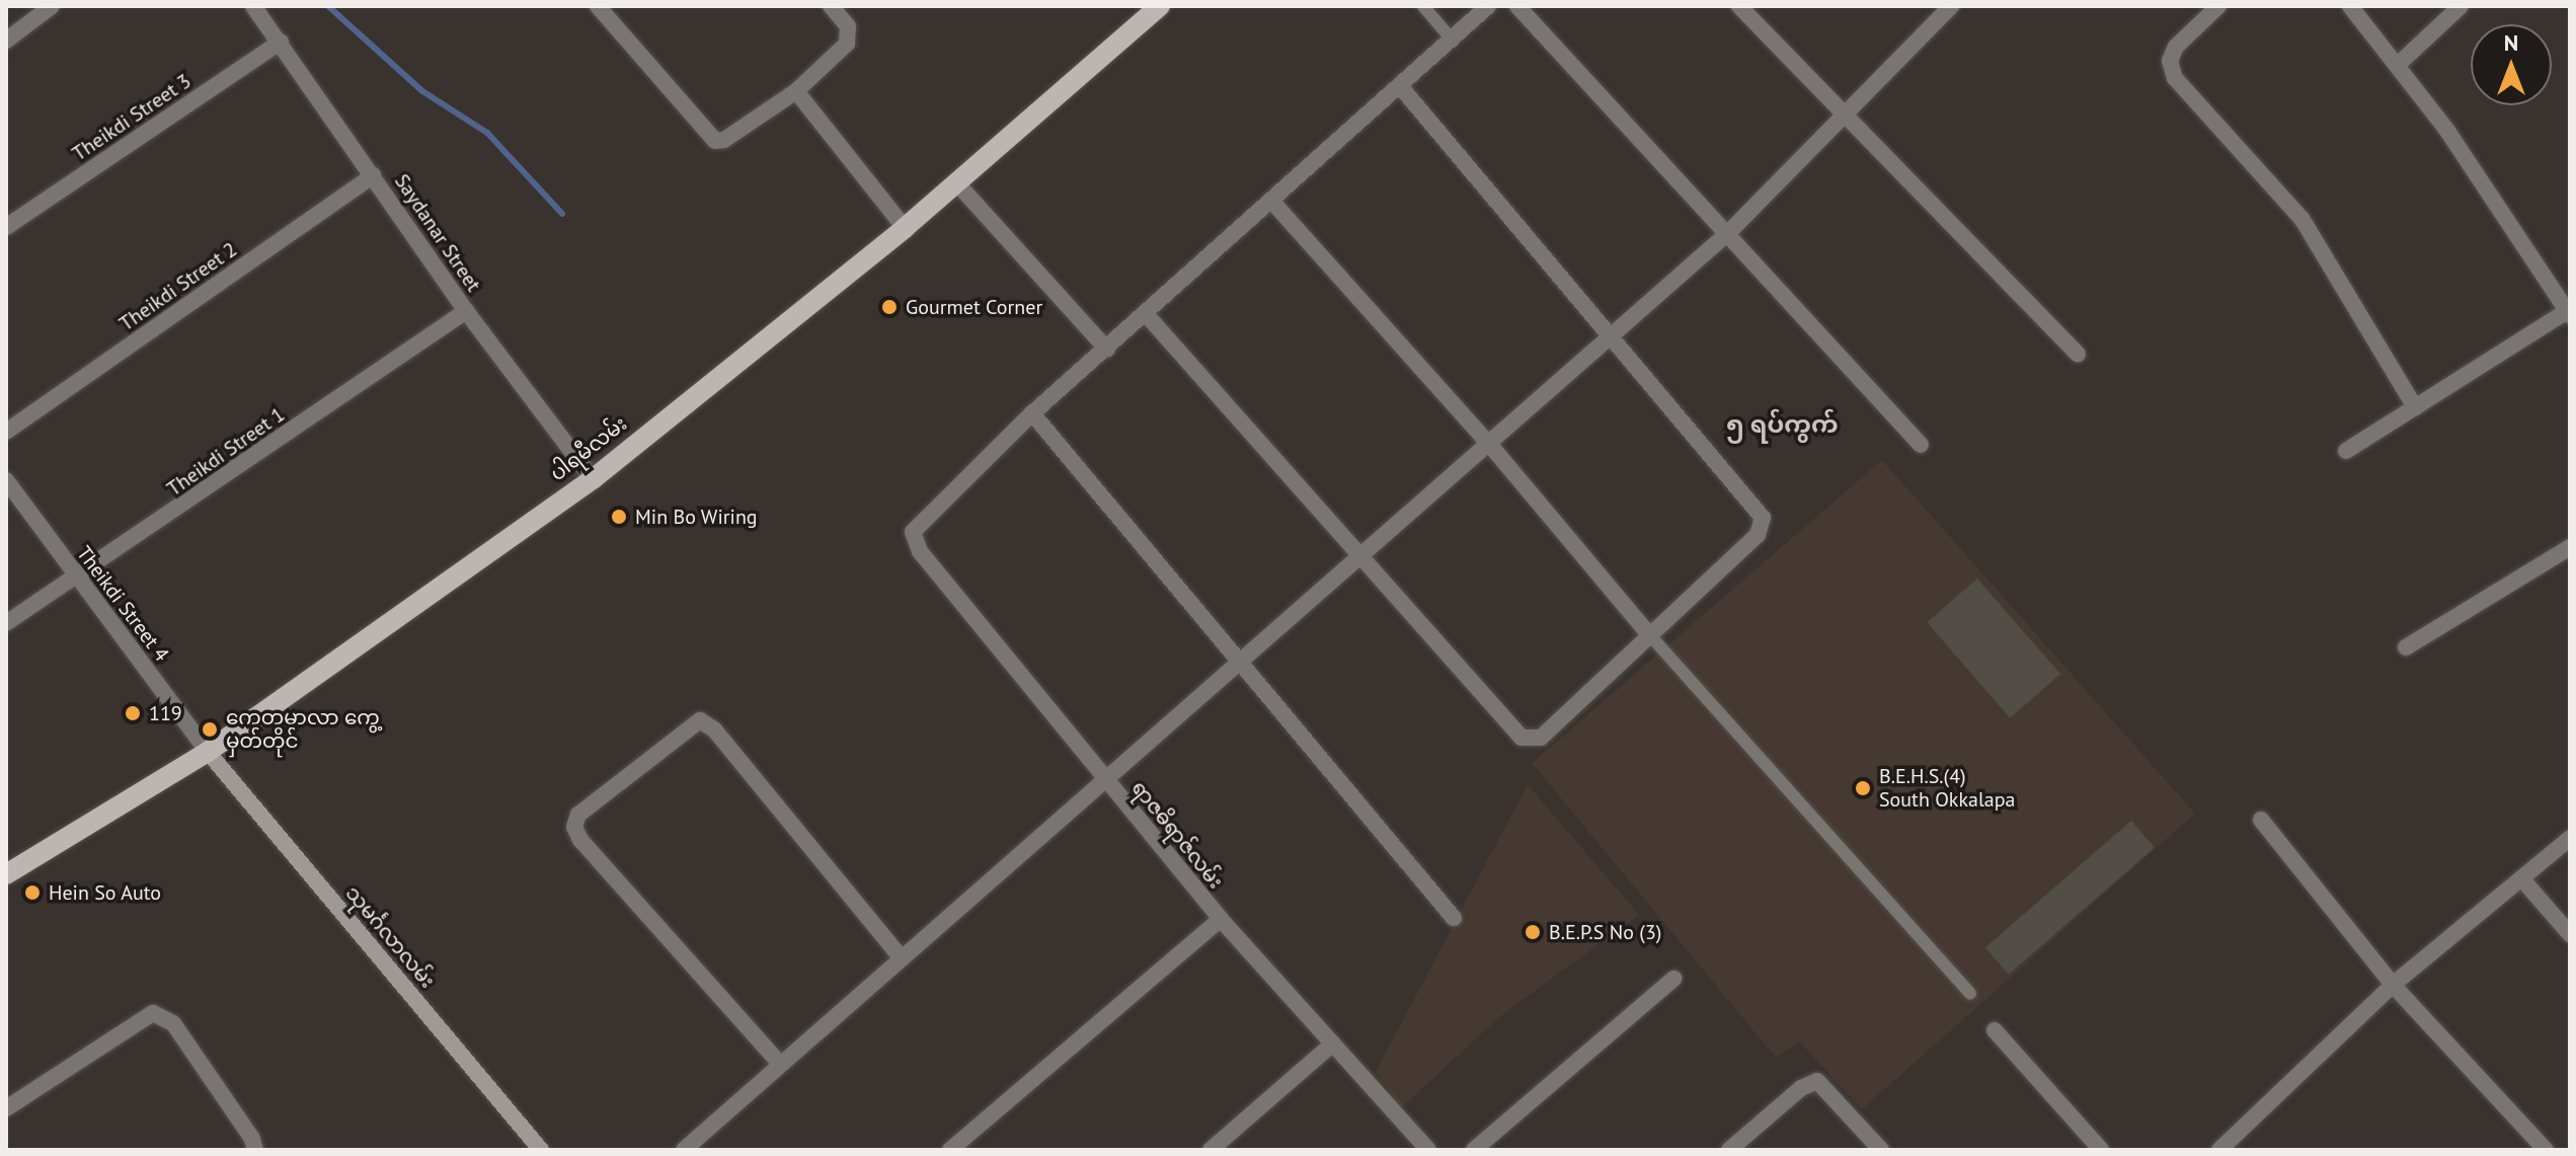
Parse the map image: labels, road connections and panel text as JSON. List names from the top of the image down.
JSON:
{
  "streets": {
    "main road": ["ပါရမီလမ်း", "သုမင်္ဂလာလမ်း"],
    "street": [
      "Theikdi Street 3",
      "Saydanar Street",
      "Theikdi Street 2",
      "Theikdi Street 1",
      "Theikdi Street 4",
      "ရာဇဓိရာဇ်လမ်း"
    ]
  },
  "crossings": [
    ["Theikdi Street 3", "Saydanar Street"],
    ["Saydanar Street", "Theikdi Street 2"],
    ["Saydanar Street", "ပါရမီလမ်း"],
    ["Saydanar Street", "Theikdi Street 1"],
    ["ပါရမီလမ်း", "Theikdi Street 4"],
    ["ပါရမီလမ်း", "သုမင်္ဂလာလမ်း"],
    ["Theikdi Street 1", "Theikdi Street 4"],
    ["Theikdi Street 4", "သုမင်္ဂလာလမ်း"]
  ],
  "districts": ["၅ ရပ်ကွက်"],
  "places": [
    "Gourmet Corner",
    "Min Bo Wiring",
    "119",
    "ကေတုမာလာ ကွေ့ မှတ်တိုင်",
    "B.E.H.S.(4) South Okkalapa",
    "Hein So Auto",
    "B.E.P.S No (3)"
  ],
  "north": "top"
}
